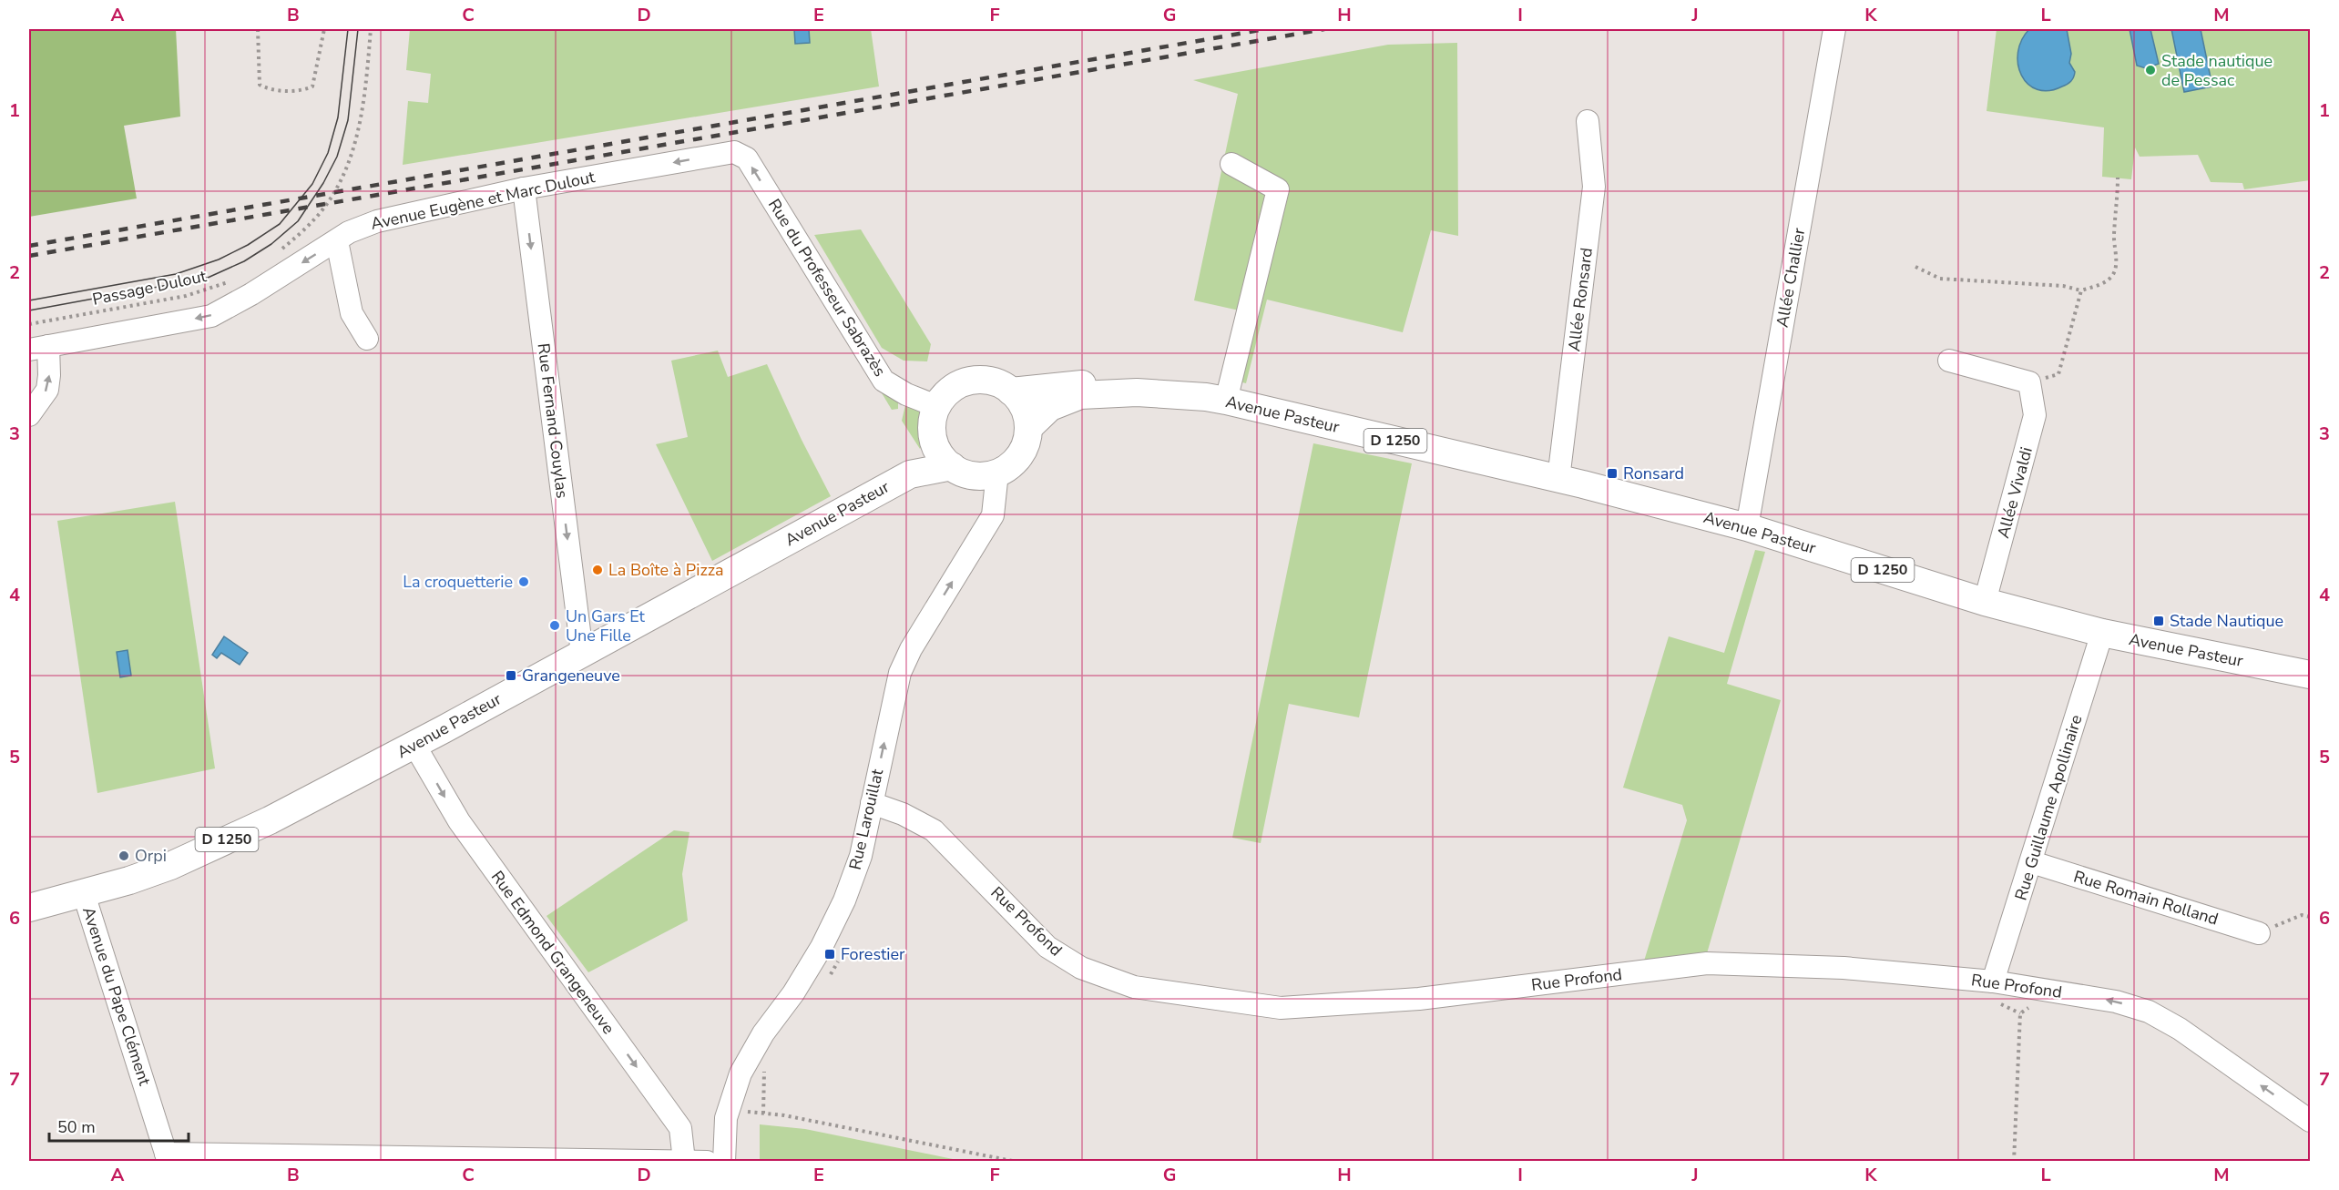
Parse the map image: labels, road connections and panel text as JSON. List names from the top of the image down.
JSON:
{
  "streets": {
    "main road": ["Avenue Pasteur", "D 1250"],
    "street": [
      "Avenue Eugène et Marc Dulout",
      "Allée Challier",
      "Rue du Professeur Sabrazès",
      "Allée Ronsard",
      "Rue Fernand Couylas",
      "Allée Vivaldi",
      "Rue Guillaume Apollinaire",
      "Rue Larouillat",
      "Rue Romain Rolland",
      "Rue Profond",
      "Rue Edmond Grangeneuve",
      "Avenue du Pape Clément"
    ],
    "path": ["Passage Dulout"]
  },
  "crossings": [
    ["Avenue Eugène et Marc Dulout", "Rue du Professeur Sabrazès"],
    ["Avenue Eugène et Marc Dulout", "Rue Fernand Couylas"],
    ["Allée Challier", "Avenue Pasteur"],
    ["Rue du Professeur Sabrazès", "Avenue Pasteur"],
    ["Rue du Professeur Sabrazès", "Rue Larouillat"],
    ["Allée Ronsard", "Avenue Pasteur"],
    ["Avenue Pasteur", "Rue Fernand Couylas"],
    ["Avenue Pasteur", "Allée Vivaldi"],
    ["Avenue Pasteur", "Rue Guillaume Apollinaire"],
    ["Avenue Pasteur", "Rue Larouillat"],
    ["Avenue Pasteur", "Rue Edmond Grangeneuve"],
    ["Avenue Pasteur", "Avenue du Pape Clément"],
    ["Rue Guillaume Apollinaire", "Rue Romain Rolland"],
    ["Rue Guillaume Apollinaire", "Rue Profond"],
    ["Rue Larouillat", "Rue Profond"]
  ],
  "one_way": [
    "Avenue Eugène et Marc Dulout",
    "Rue du Professeur Sabrazès",
    "Rue Fernand Couylas",
    "Rue Larouillat",
    "Rue Edmond Grangeneuve"
  ],
  "places": {
    "other": [
      "Stade nautique de Pessac",
      "La Boîte à Pizza",
      "La croquetterie",
      "Un Gars Et Une Fille",
      "Orpi"
    ],
    "transit": [
      "Ronsard",
      "Stade Nautique",
      "Grangeneuve",
      "Forestier"
    ]
  },
  "scale_bar": "50 m",
  "grid": {
    "columns": [
      "A",
      "B",
      "C",
      "D",
      "E",
      "F",
      "G",
      "H",
      "I",
      "J",
      "K",
      "L",
      "M"
    ],
    "rows": [
      "1",
      "2",
      "3",
      "4",
      "5",
      "6",
      "7"
    ]
  }
}
